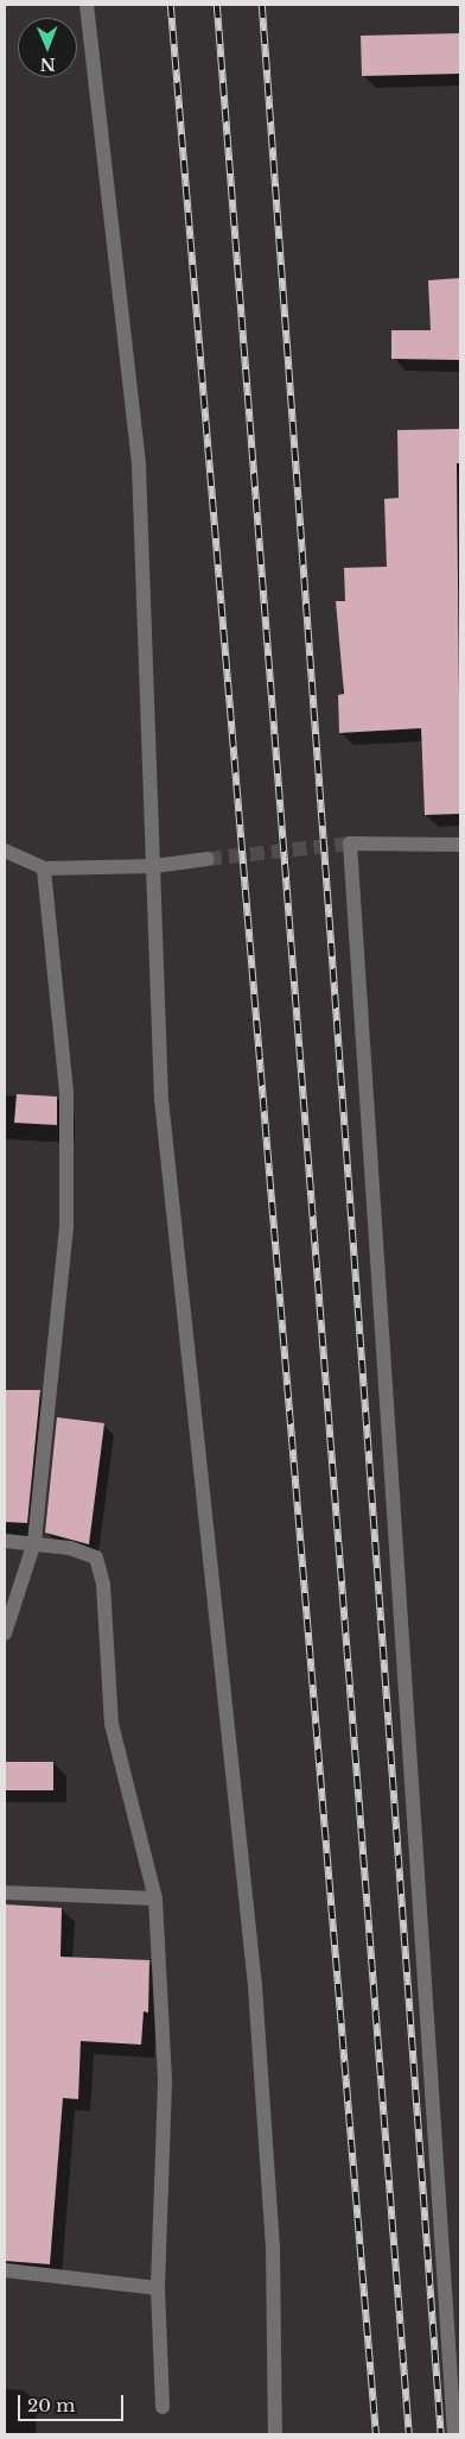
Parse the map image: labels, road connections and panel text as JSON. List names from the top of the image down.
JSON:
{
  "scale_bar": "20 m",
  "north": "bottom"
}
